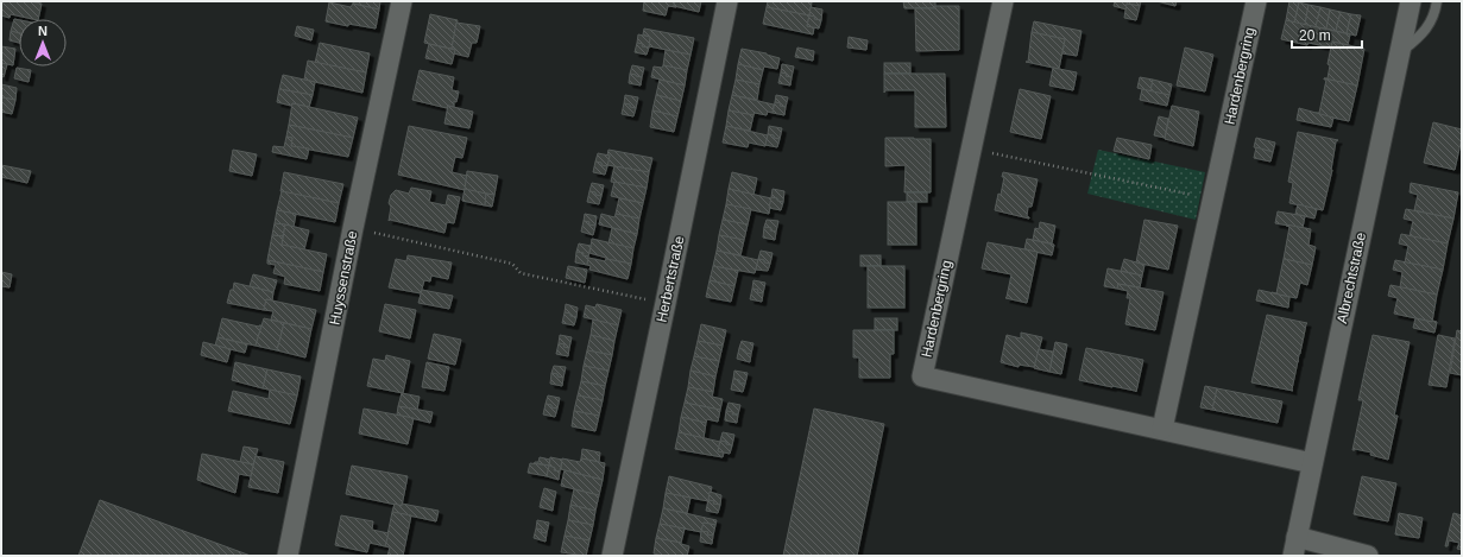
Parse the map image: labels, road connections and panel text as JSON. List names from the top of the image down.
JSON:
{
  "streets": {
    "street": [
      "Hardenbergring",
      "Huyssenstraße",
      "Albrechtstraße",
      "Herbertstraße"
    ]
  },
  "crossings": [
    ["Hardenbergring", "Albrechtstraße"]
  ],
  "scale_bar": "20 m",
  "north": "top"
}
